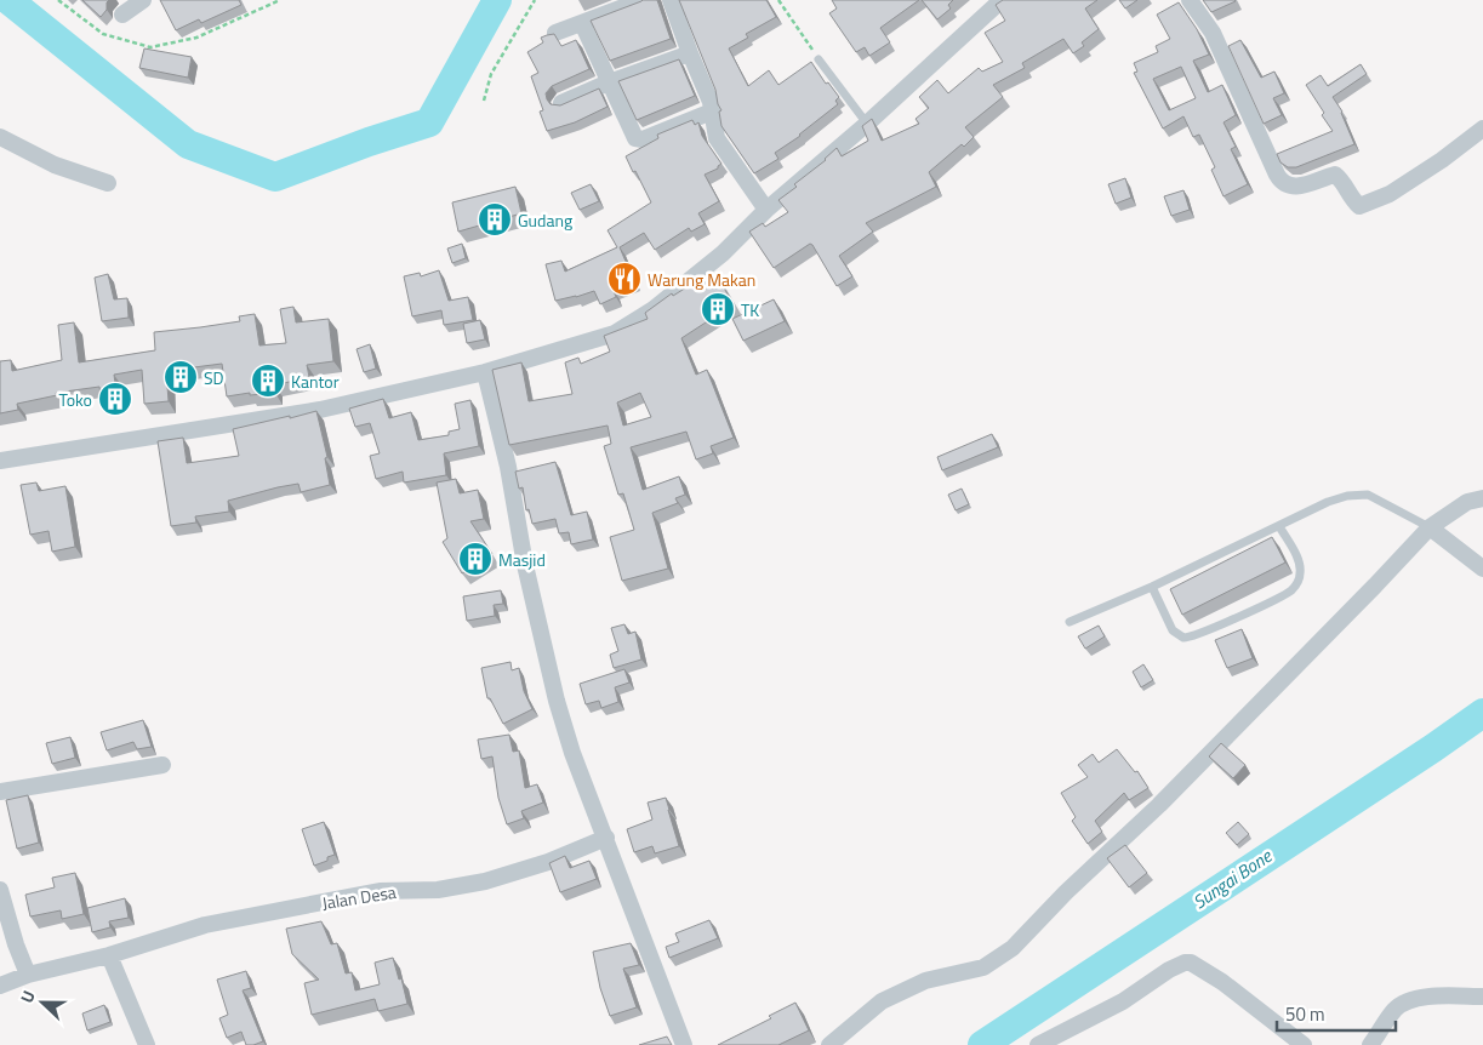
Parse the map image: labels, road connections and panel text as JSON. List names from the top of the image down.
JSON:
{
  "streets": {
    "street": ["Jalan Desa"]
  },
  "water": ["Sungai Bone"],
  "places": {
    "building": [
      "Gudang",
      "TK",
      "SD",
      "Kantor",
      "Toko",
      "Masjid"
    ],
    "restaurant": ["Warung Makan"]
  },
  "scale_bar": "50 m",
  "north": "left"
}
